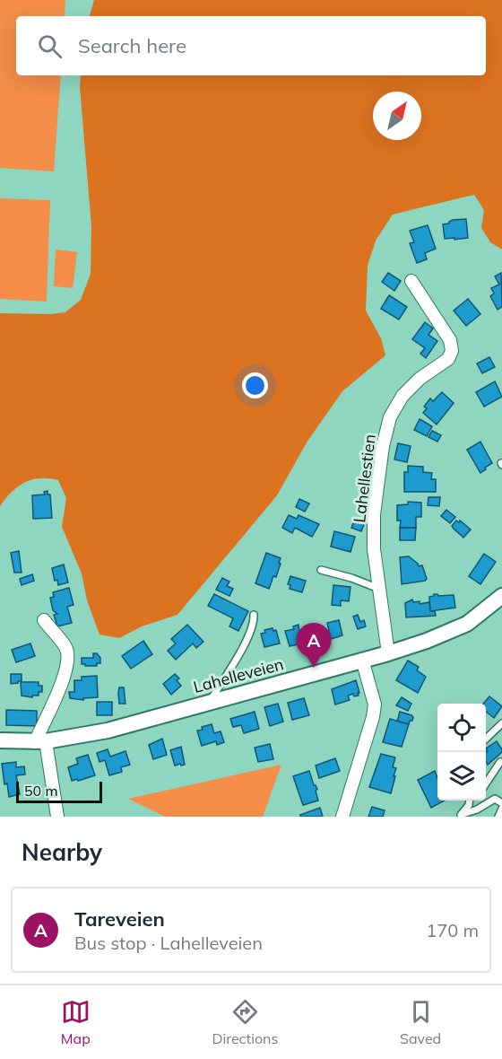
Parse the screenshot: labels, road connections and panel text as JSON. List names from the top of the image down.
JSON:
{
  "streets": {
    "street": ["Lahellestien", "Lahelleveien"]
  },
  "crossings": [
    ["Lahellestien", "Lahelleveien"]
  ],
  "scale_bar": "50 m",
  "north": "top right",
  "page": {
    "search": "Search here",
    "pins": "A",
    "scale": "50 m",
    "heading": "Nearby",
    "list": [
      {
        "mark": "A",
        "name": "Tareveien",
        "note": "Bus stop · Lahelleveien",
        "value": "170 m"
      }
    ],
    "nav": ["Map", "Directions", "Saved"]
  }
}
